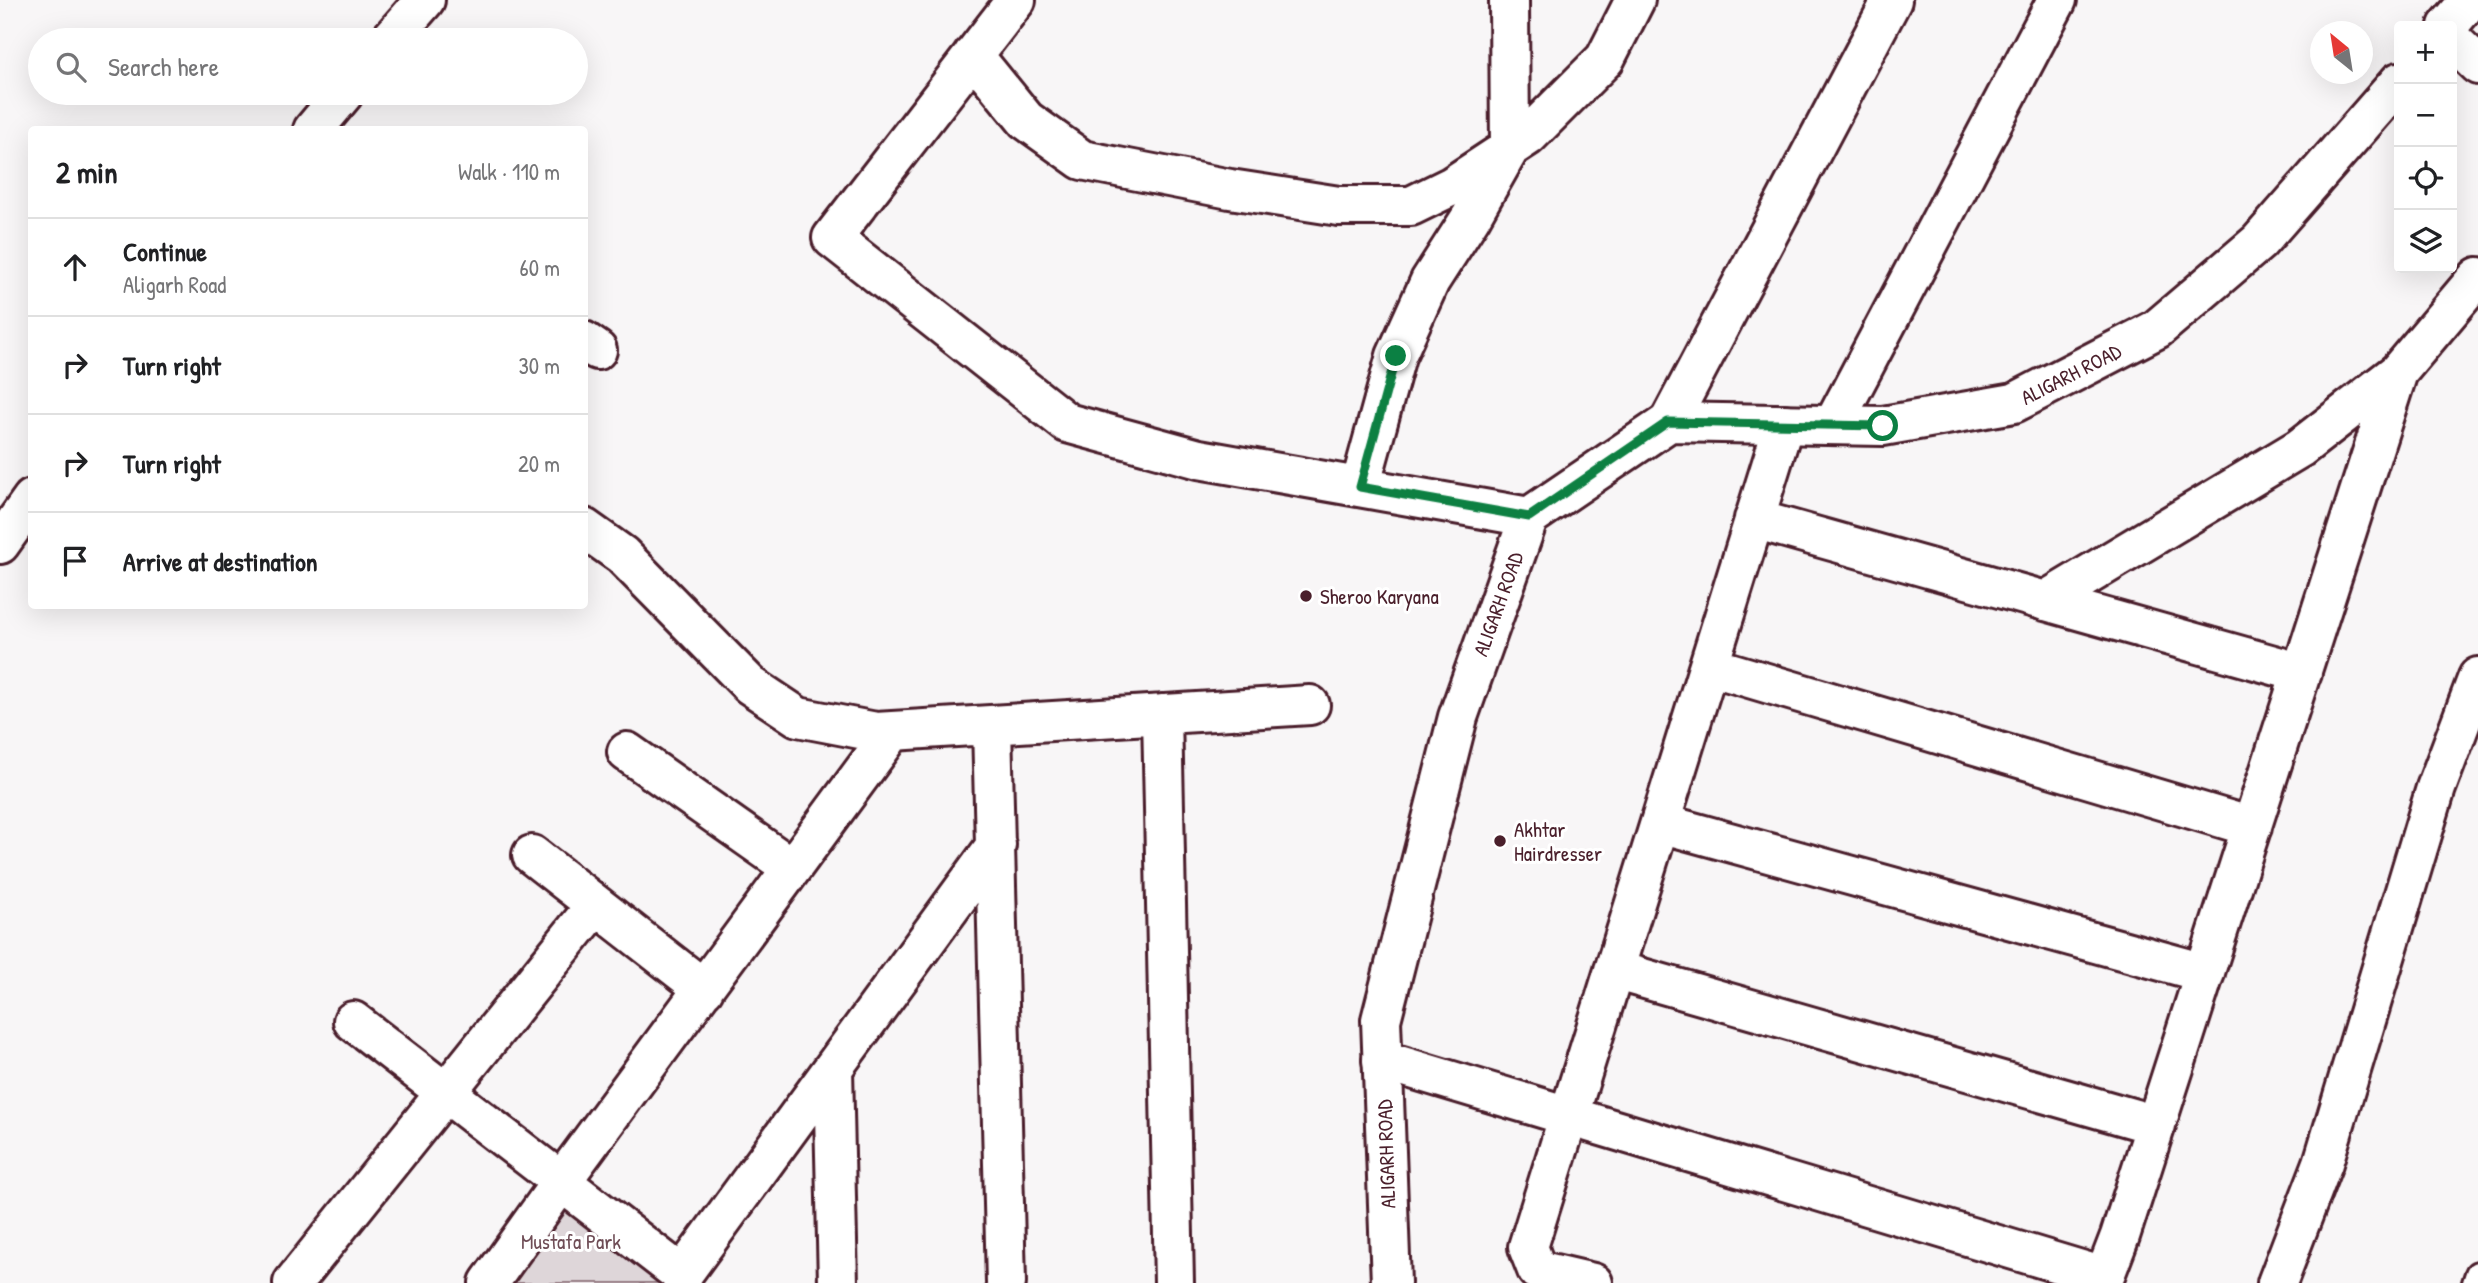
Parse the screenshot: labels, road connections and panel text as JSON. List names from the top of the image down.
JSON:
{
  "streets": {
    "street": ["ALIGARH ROAD"]
  },
  "parks": ["Mustafa Park"],
  "places": ["Sheroo Karyana", "Akhtar Hairdresser"],
  "north": "top left",
  "page": {
    "map_buttons": ["+", "−"],
    "search": "Search here",
    "heading": ["2 min", "Walk · 110 m"],
    "list": [
      ["Continue", "Aligarh Road", "60 m"],
      ["Turn right", "30 m"],
      ["Turn right", "20 m"],
      "Arrive at destination"
    ]
  }
}
